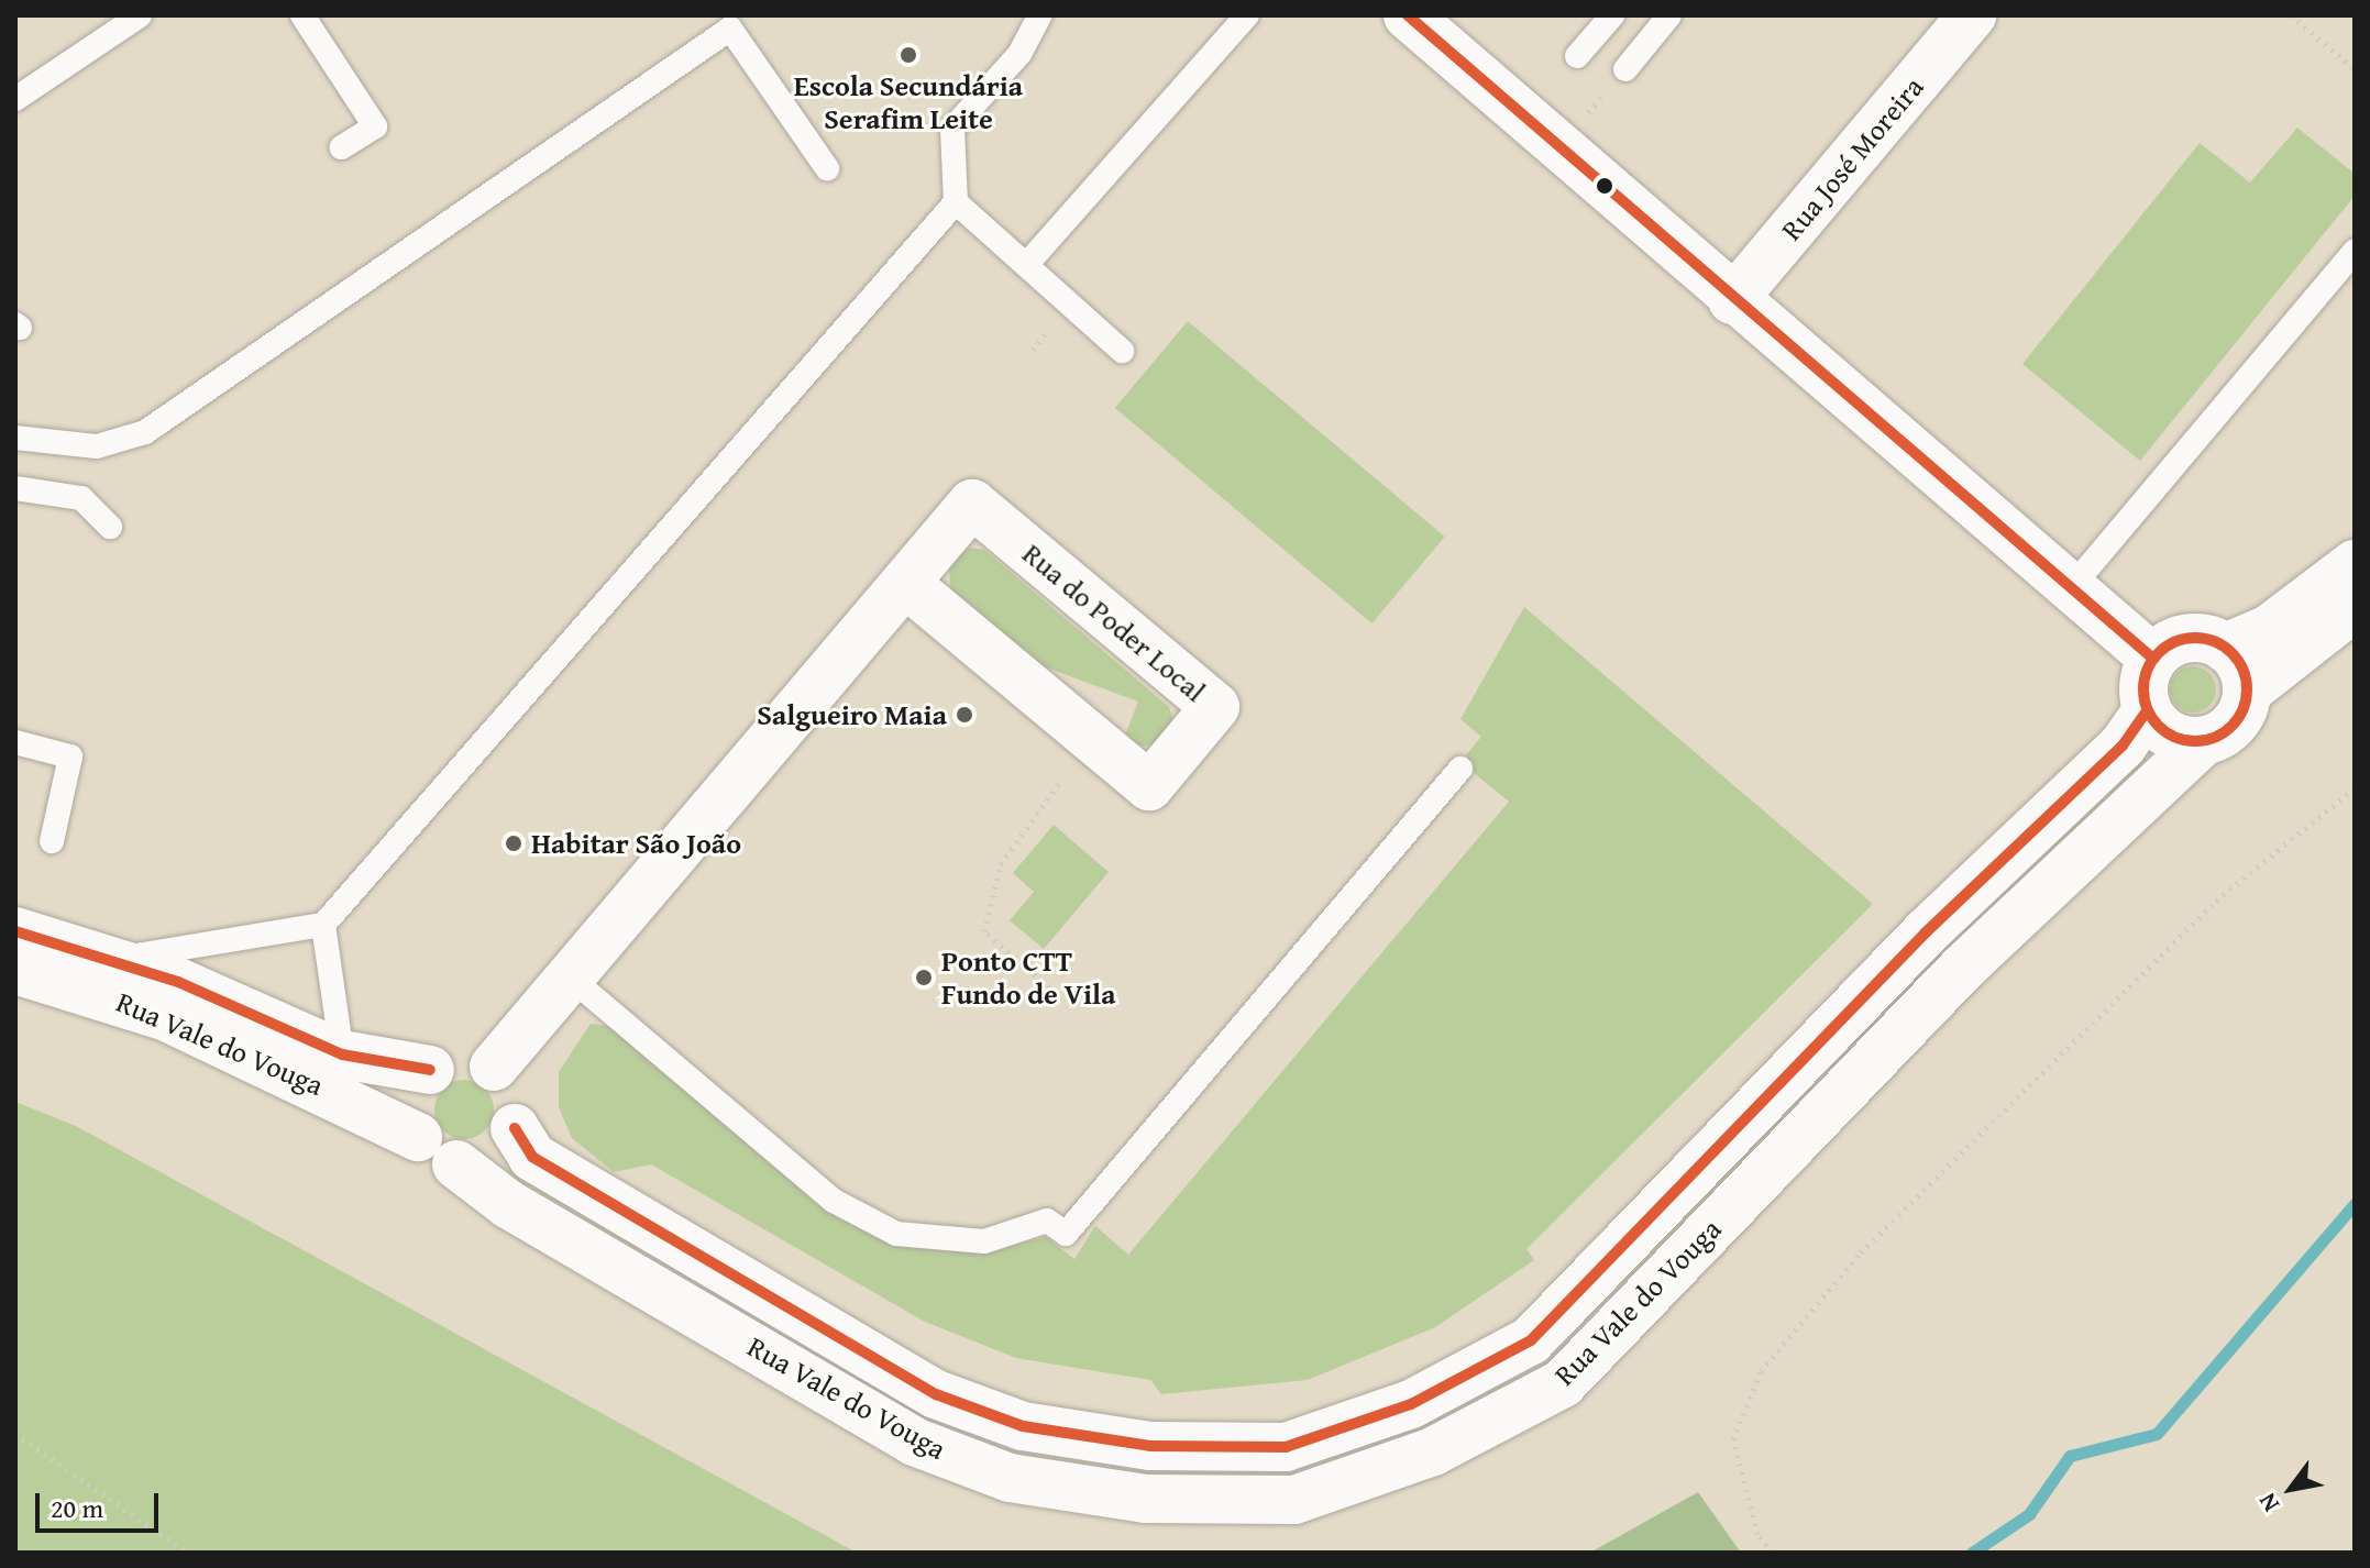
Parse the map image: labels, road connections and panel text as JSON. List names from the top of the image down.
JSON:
{
  "streets": {
    "street": ["Rua José Moreira", "Rua do Poder Local", "Rua Vale do Vouga"]
  },
  "crossings": [
    ["Rua do Poder Local", "Rua Vale do Vouga"]
  ],
  "places": [
    "Escola Secundária Serafim Leite",
    "Salgueiro Maia",
    "Habitar São João",
    "Ponto CTT Fundo de Vila"
  ],
  "scale_bar": "20 m",
  "north": "bottom left"
}
